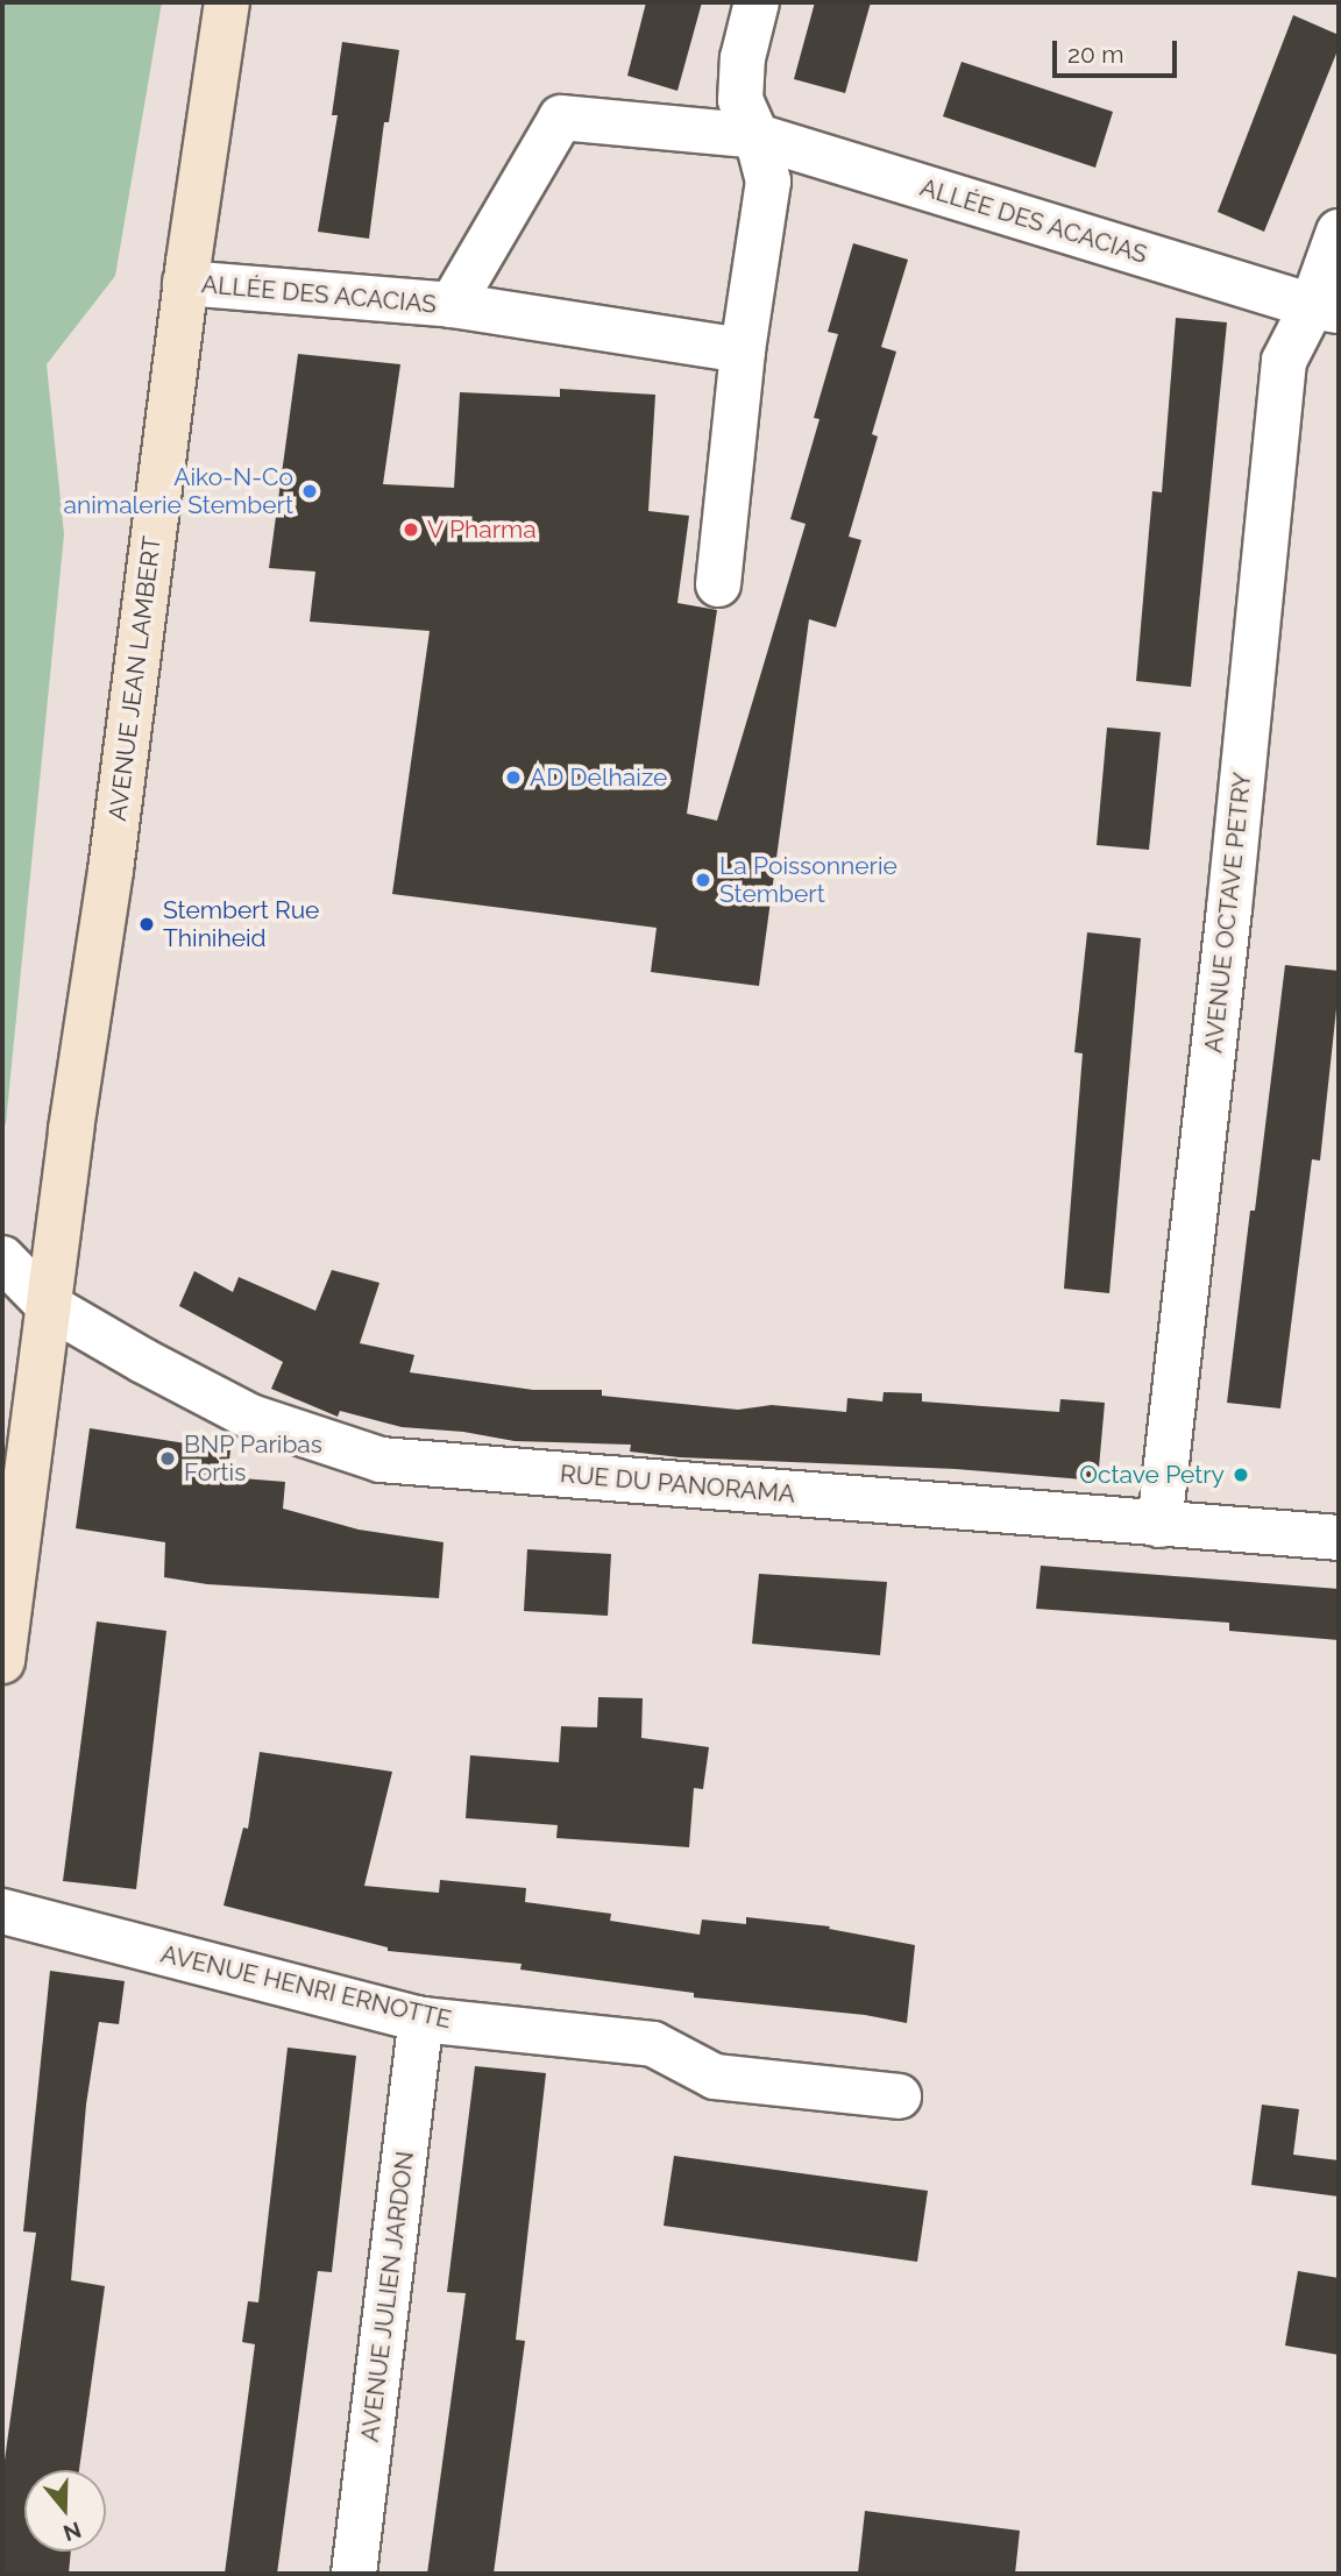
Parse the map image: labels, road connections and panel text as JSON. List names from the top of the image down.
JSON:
{
  "streets": {
    "main road": ["AVENUE JEAN LAMBERT"],
    "street": [
      "ALLÉE DES ACACIAS",
      "AVENUE OCTAVE PETRY",
      "RUE DU PANORAMA",
      "AVENUE HENRI ERNOTTE",
      "AVENUE JULIEN JARDON"
    ]
  },
  "crossings": [
    ["ALLÉE DES ACACIAS", "AVENUE JEAN LAMBERT"],
    ["ALLÉE DES ACACIAS", "AVENUE OCTAVE PETRY"],
    ["AVENUE JEAN LAMBERT", "RUE DU PANORAMA"],
    ["AVENUE OCTAVE PETRY", "RUE DU PANORAMA"],
    ["AVENUE HENRI ERNOTTE", "AVENUE JULIEN JARDON"]
  ],
  "places": [
    "Aiko-N-Co animalerie Stembert",
    "V Pharma",
    "AD Delhaize",
    "La Poissonnerie Stembert",
    "Stembert Rue Thiniheid",
    "BNP Paribas Fortis",
    "Octave Petry"
  ],
  "scale_bar": "20 m",
  "north": "bottom"
}
